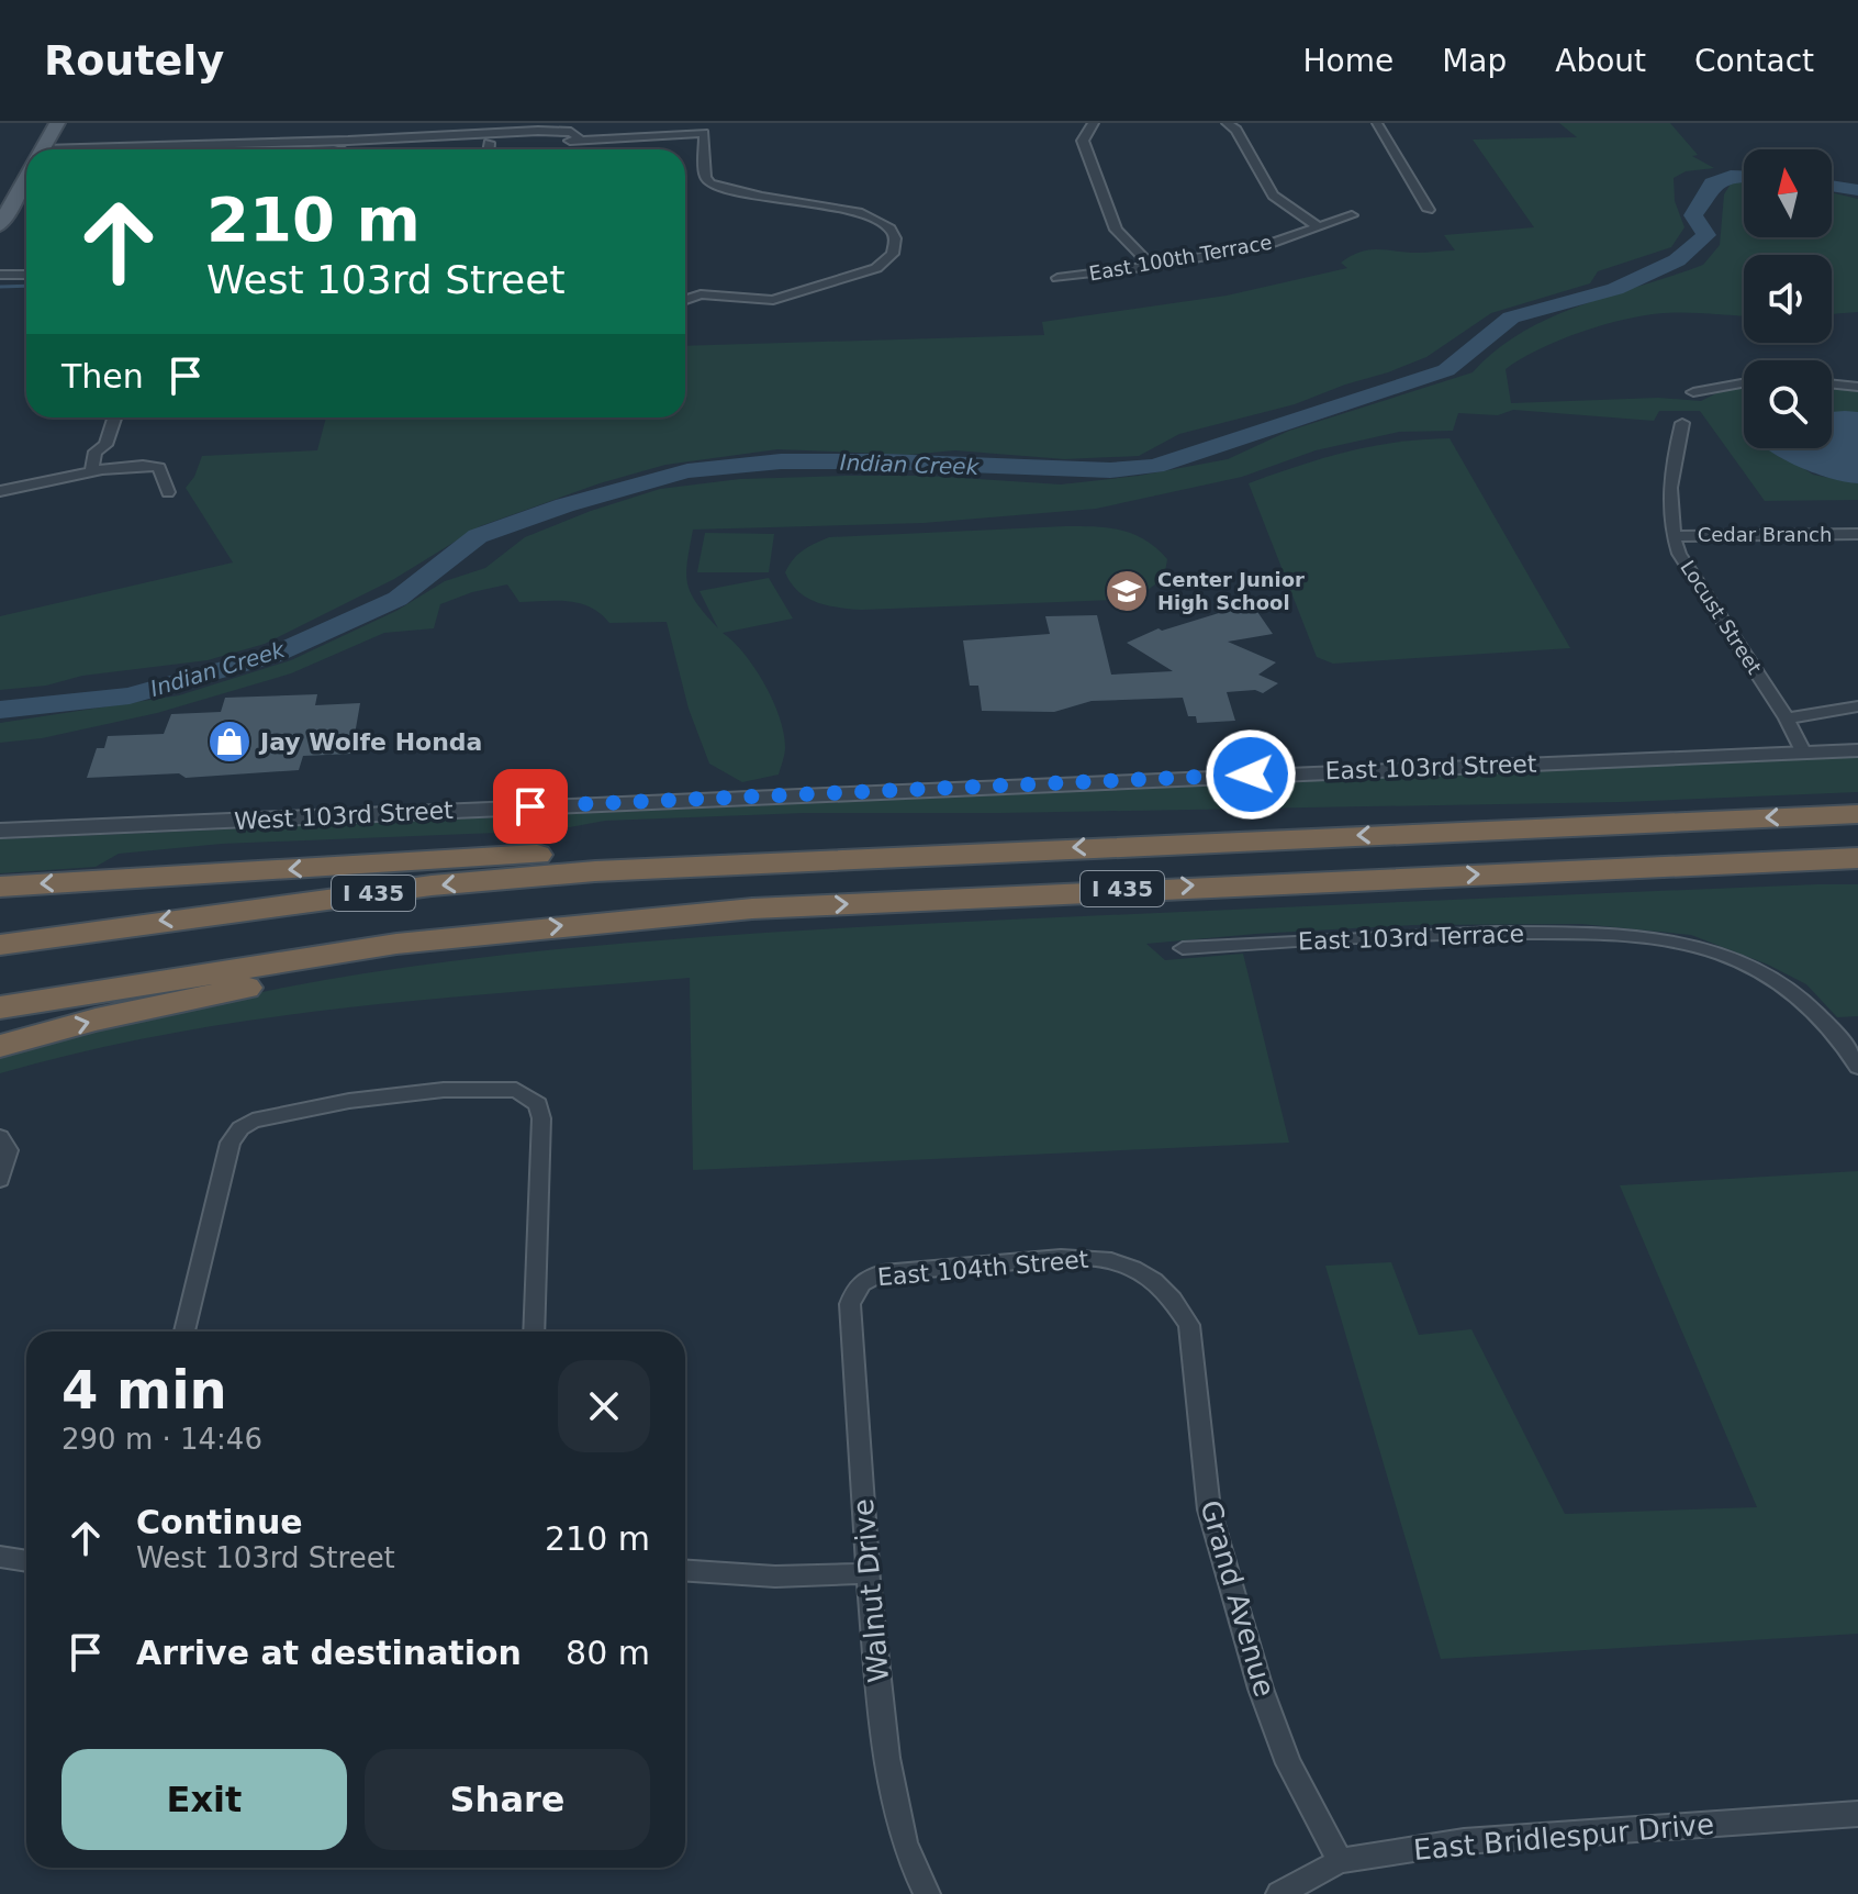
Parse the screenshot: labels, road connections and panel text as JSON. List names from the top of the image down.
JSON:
{
  "streets": {
    "highway": ["I 435"],
    "street": [
      "East 100th Terrace",
      "Cedar Branch",
      "Locust Street",
      "East 103rd Street",
      "West 103rd Street",
      "East 103rd Terrace",
      "East 104th Street",
      "Walnut Drive",
      "Grand Avenue",
      "East Bridlespur Drive"
    ]
  },
  "crossings": [
    ["Cedar Branch", "Locust Street"],
    ["Locust Street", "East 103rd Street"],
    ["East 103rd Street", "West 103rd Street"],
    ["East 104th Street", "Walnut Drive"],
    ["East 104th Street", "Grand Avenue"],
    ["Grand Avenue", "East Bridlespur Drive"]
  ],
  "water": ["Indian Creek"],
  "places": {
    "school or university": ["Center Junior High School"],
    "shop": ["Jay Wolfe Honda"]
  },
  "north": "top",
  "page": {
    "header": "Routely",
    "nav": [
      "Home",
      "Map",
      "About",
      "Contact"
    ],
    "turn": ["210 m", "West 103rd Street"],
    "then": "Then",
    "heading": ["4 min", "290 m · 14:46"],
    "list": [
      {
        "name": "Continue",
        "note": "West 103rd Street",
        "value": "210 m"
      },
      {
        "name": "Arrive at destination",
        "value": "80 m"
      }
    ],
    "buttons": ["Exit", "Share"]
  }
}
